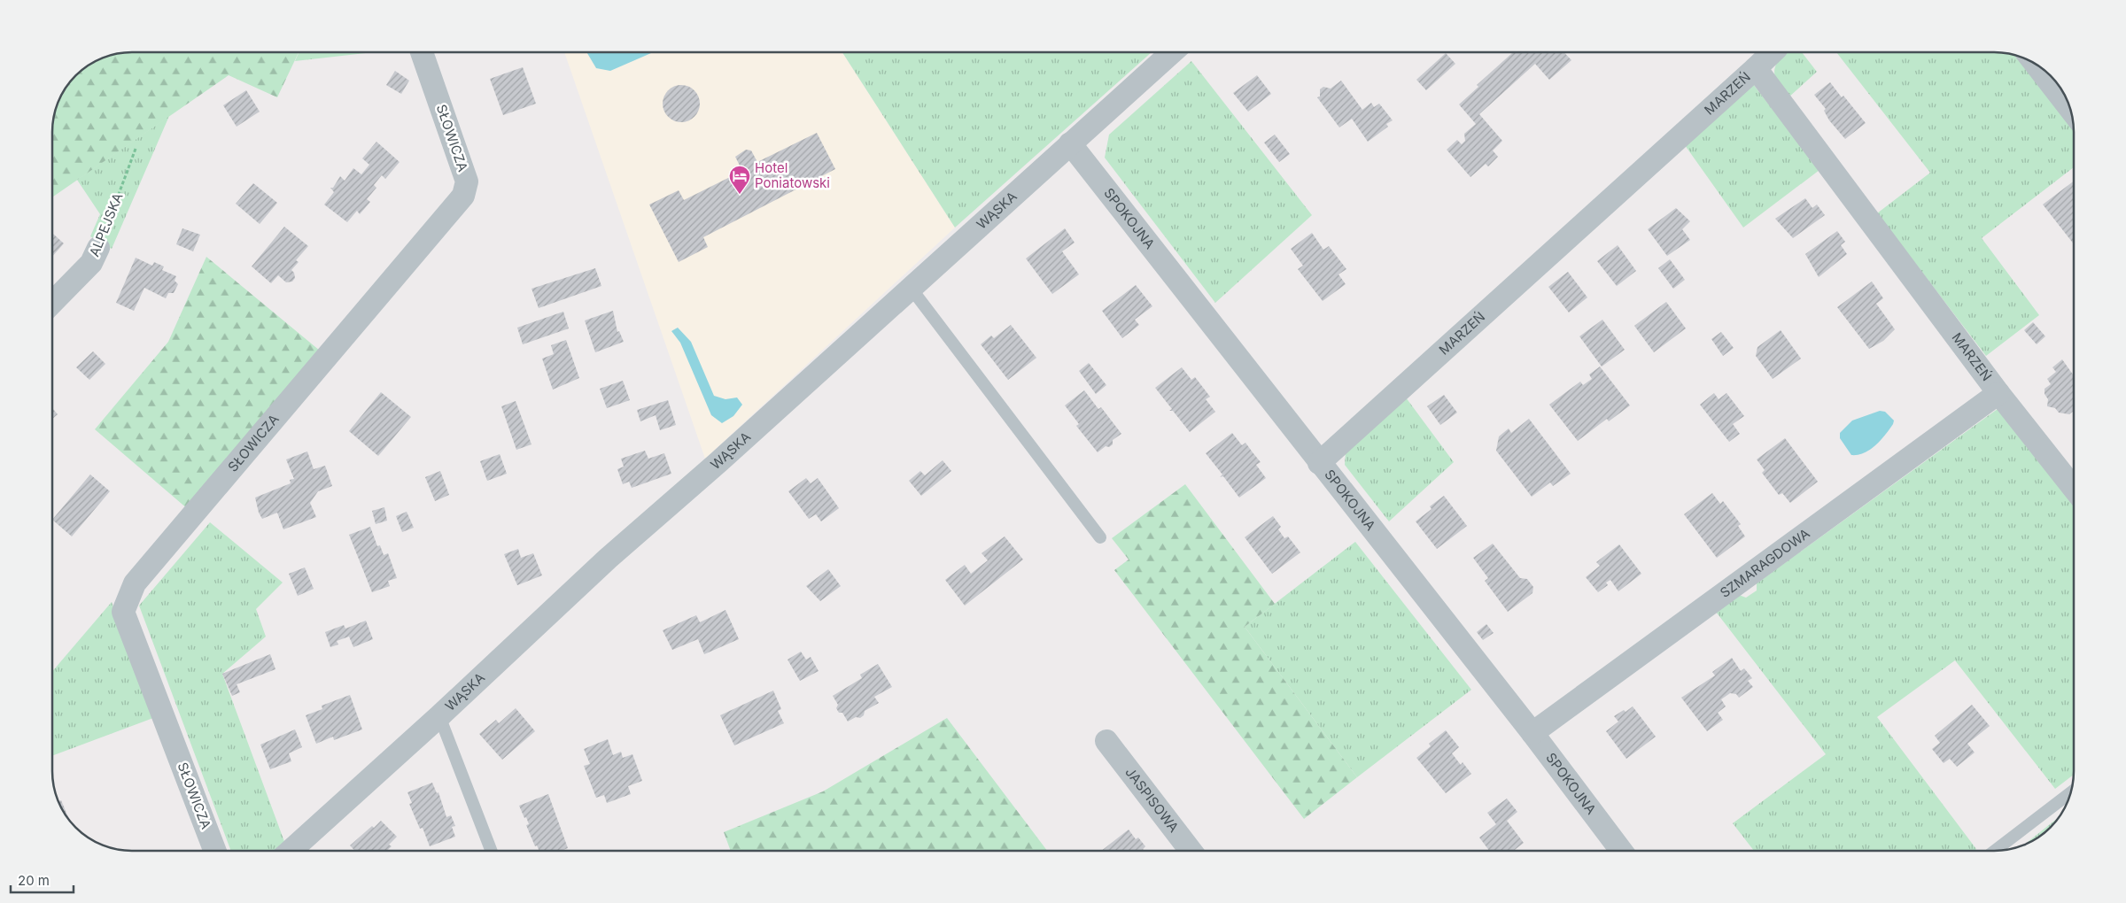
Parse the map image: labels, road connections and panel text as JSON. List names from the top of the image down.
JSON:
{
  "streets": {
    "street": [
      "MARZEŃ",
      "SŁOWICZA",
      "WĄSKA",
      "SPOKOJNA",
      "ALPEJSKA",
      "SZMARAGDOWA",
      "JASPISOWA"
    ]
  },
  "crossings": [
    ["MARZEŃ", "SPOKOJNA"],
    ["MARZEŃ", "SZMARAGDOWA"],
    ["WĄSKA", "SPOKOJNA"],
    ["SPOKOJNA", "SZMARAGDOWA"]
  ],
  "places": {
    "hotel": ["Hotel Poniatowski"]
  },
  "scale_bar": "20 m"
}
